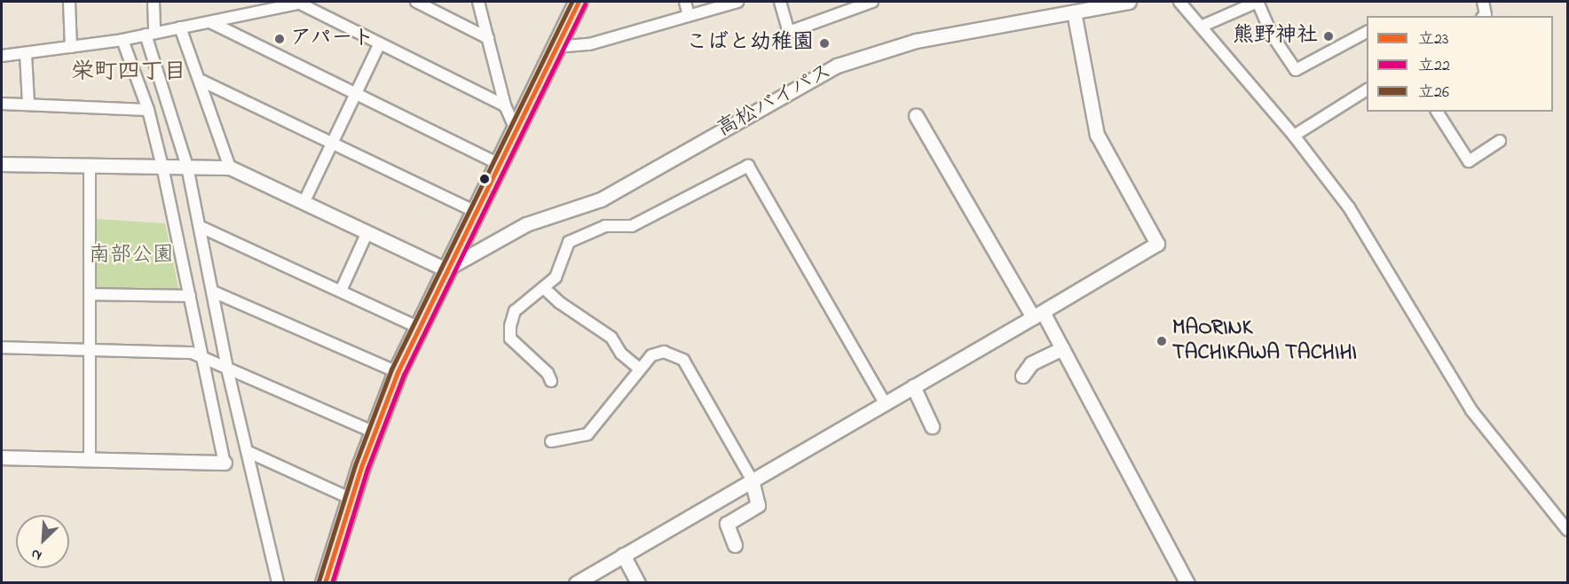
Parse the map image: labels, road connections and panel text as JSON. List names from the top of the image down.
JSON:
{
  "streets": {
    "street": ["高松バイパス"]
  },
  "districts": ["栄町四丁目"],
  "parks": ["南部公園"],
  "places": [
    "熊野神社",
    "アパート",
    "こばと幼稚園",
    "MAORINK TACHIKAWA TACHIHI"
  ],
  "lines": ["transit line 立23", "transit line 立26", "transit line 立22"],
  "legend": ["立23", "立22", "立26"],
  "north": "bottom left"
}
